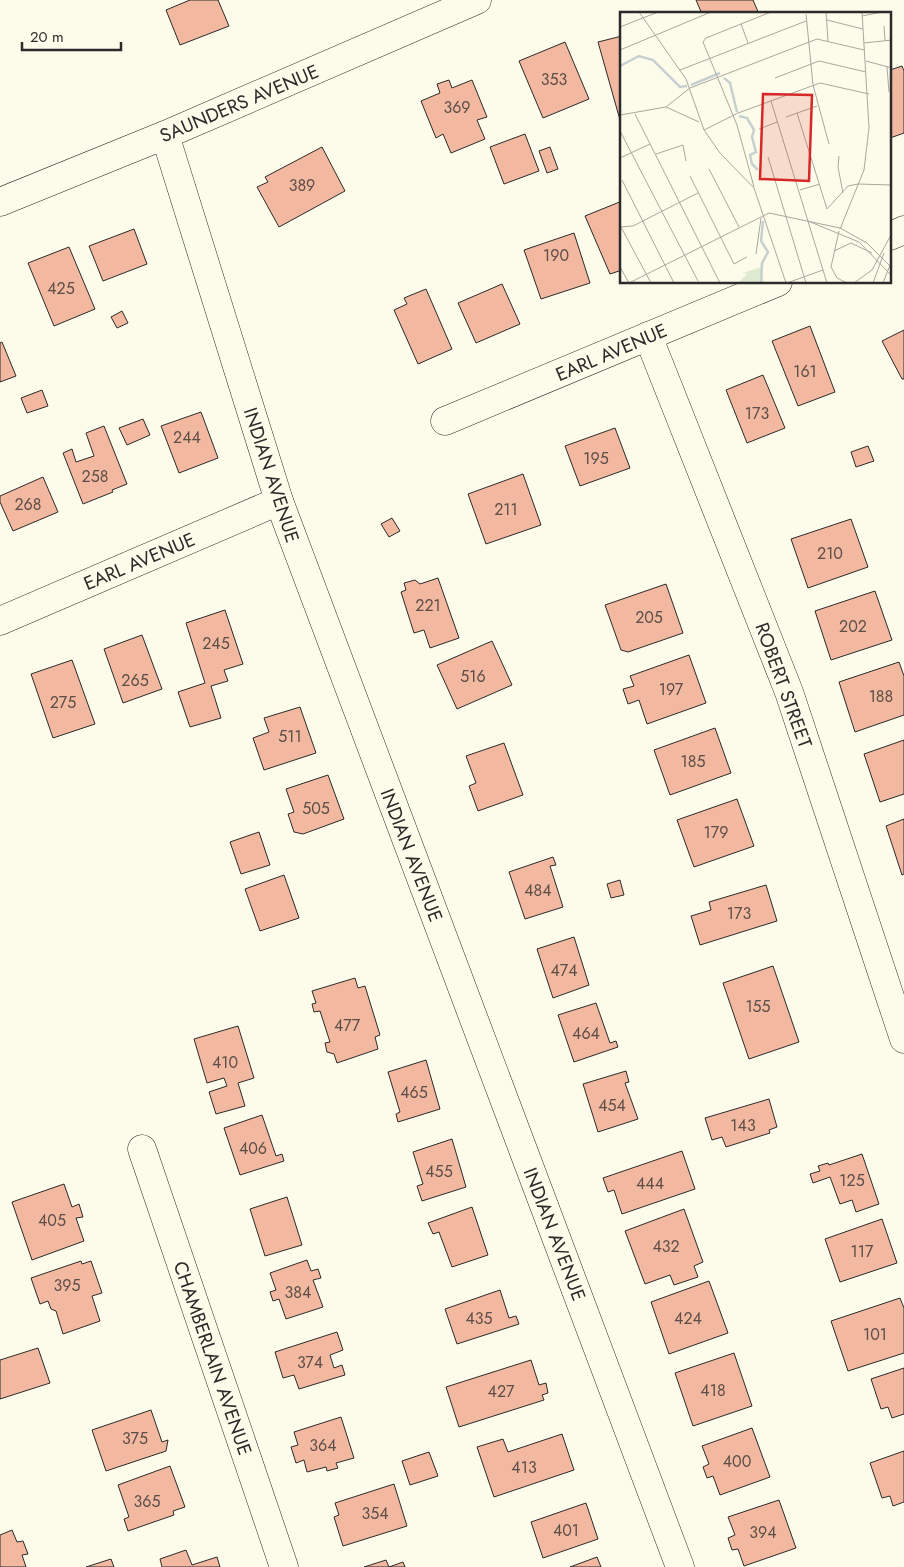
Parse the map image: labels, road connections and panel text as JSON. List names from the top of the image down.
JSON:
{
  "streets": {
    "street": [
      "SAUNDERS AVENUE",
      "EARL AVENUE",
      "INDIAN AVENUE",
      "ROBERT STREET",
      "CHAMBERLAIN AVENUE"
    ]
  },
  "crossings": [
    ["SAUNDERS AVENUE", "INDIAN AVENUE"],
    ["EARL AVENUE", "INDIAN AVENUE"],
    ["EARL AVENUE", "ROBERT STREET"]
  ],
  "house_numbers": [
    "353",
    "369",
    "389",
    "190",
    "425",
    "161",
    "173",
    "244",
    "195",
    "258",
    "268",
    "211",
    "210",
    "221",
    "205",
    "202",
    "245",
    "516",
    "265",
    "197",
    "188",
    "275",
    "511",
    "185",
    "505",
    "179",
    "484",
    "173",
    "474",
    "155",
    "477",
    "464",
    "410",
    "465",
    "454",
    "143",
    "406",
    "455",
    "125",
    "444",
    "405",
    "432",
    "117",
    "395",
    "384",
    "435",
    "424",
    "101",
    "374",
    "418",
    "427",
    "375",
    "364",
    "400",
    "413",
    "365",
    "354",
    "401",
    "394"
  ],
  "scale_bar": "20 m"
}
